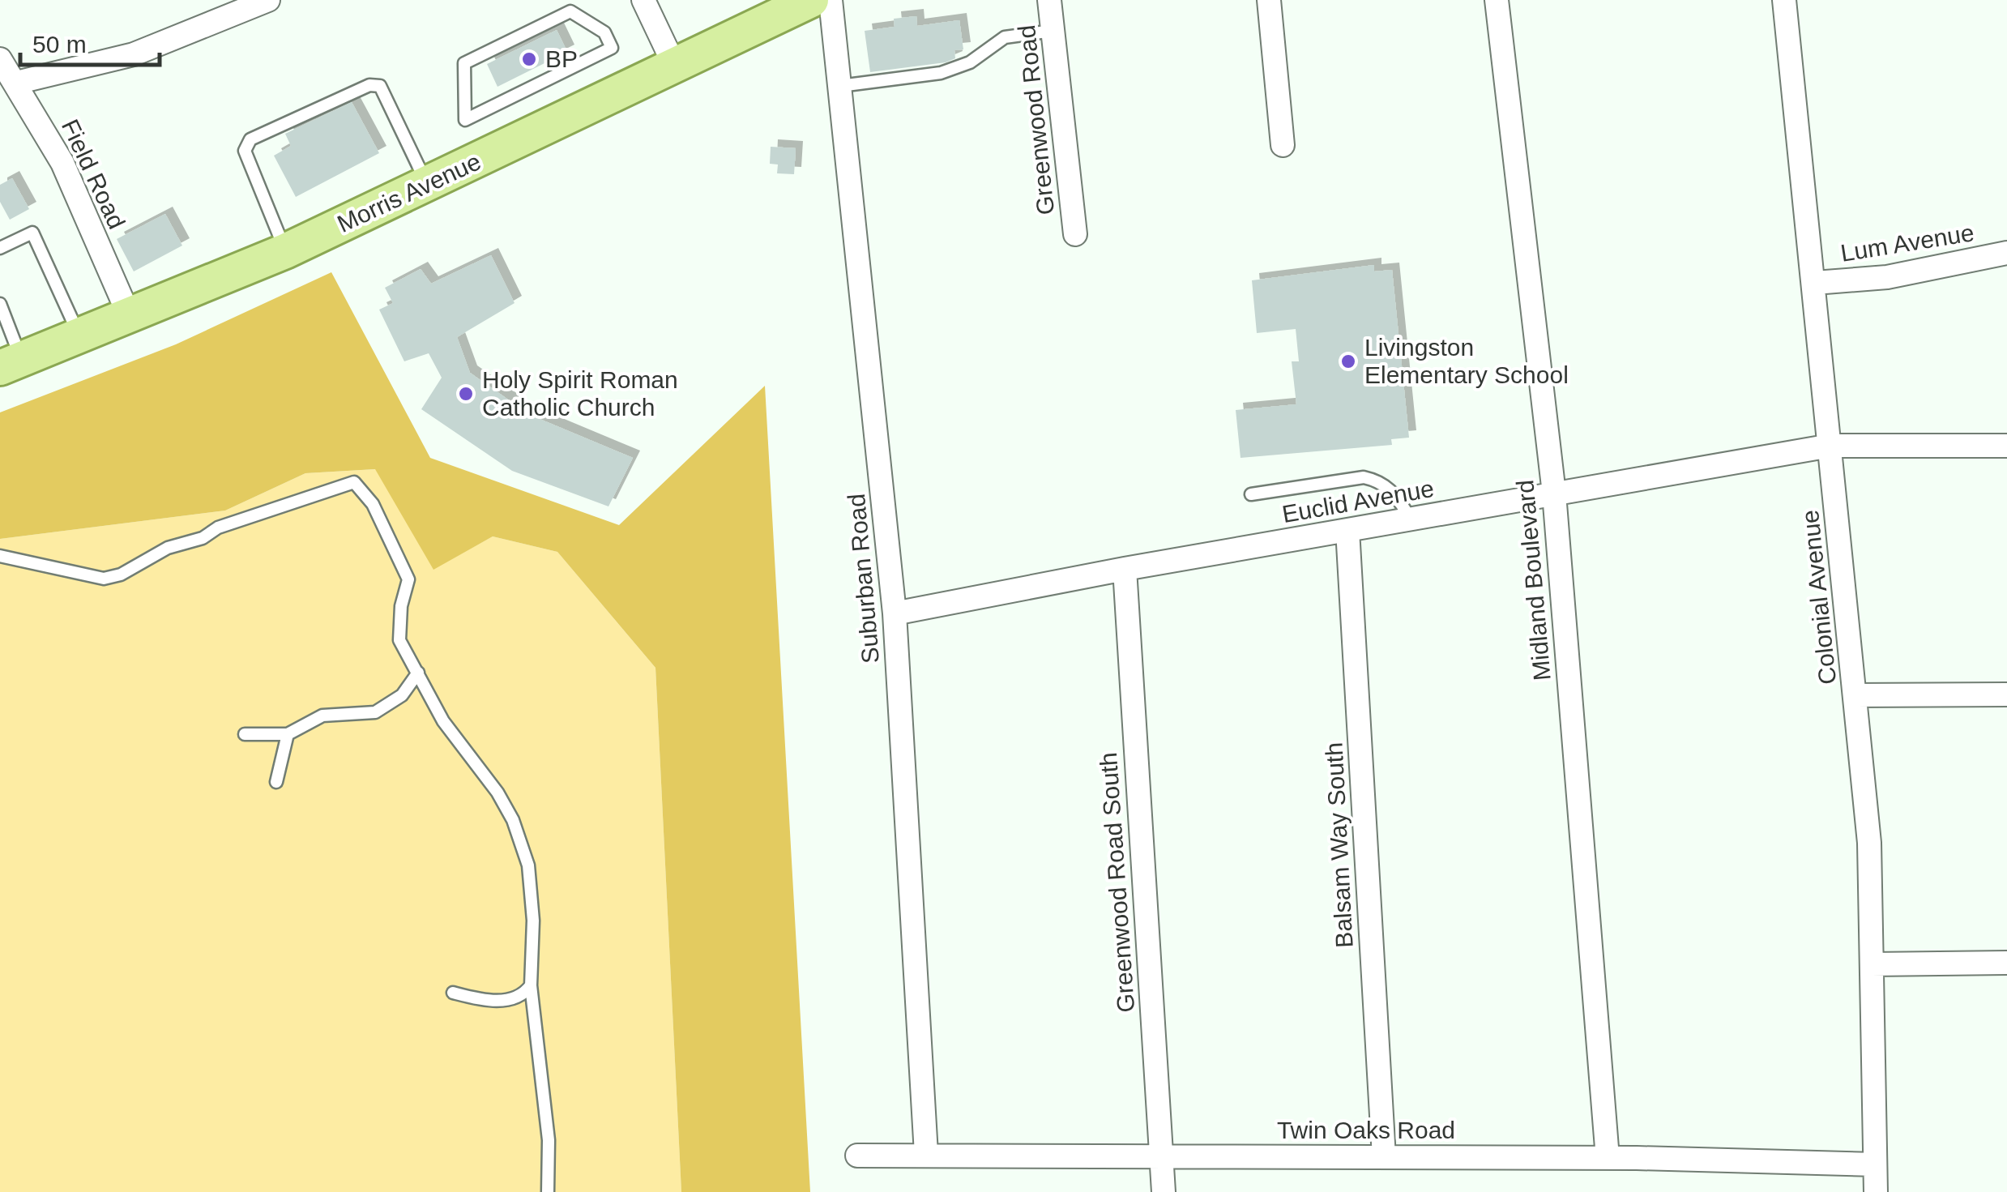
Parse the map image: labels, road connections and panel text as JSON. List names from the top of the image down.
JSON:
{
  "streets": {
    "main road": ["Morris Avenue"],
    "street": [
      "Greenwood Road",
      "Field Road",
      "Lum Avenue",
      "Euclid Avenue",
      "Suburban Road",
      "Midland Boulevard",
      "Colonial Avenue",
      "Balsam Way South",
      "Greenwood Road South",
      "Twin Oaks Road"
    ]
  },
  "crossings": [
    ["Field Road", "Morris Avenue"],
    ["Lum Avenue", "Colonial Avenue"],
    ["Euclid Avenue", "Suburban Road"],
    ["Euclid Avenue", "Midland Boulevard"],
    ["Euclid Avenue", "Colonial Avenue"],
    ["Euclid Avenue", "Balsam Way South"],
    ["Euclid Avenue", "Greenwood Road South"],
    ["Suburban Road", "Twin Oaks Road"],
    ["Midland Boulevard", "Twin Oaks Road"],
    ["Colonial Avenue", "Twin Oaks Road"],
    ["Balsam Way South", "Twin Oaks Road"],
    ["Greenwood Road South", "Twin Oaks Road"]
  ],
  "places": ["BP", "Livingston Elementary School", "Holy Spirit Roman Catholic Church"],
  "scale_bar": "50 m"
}
